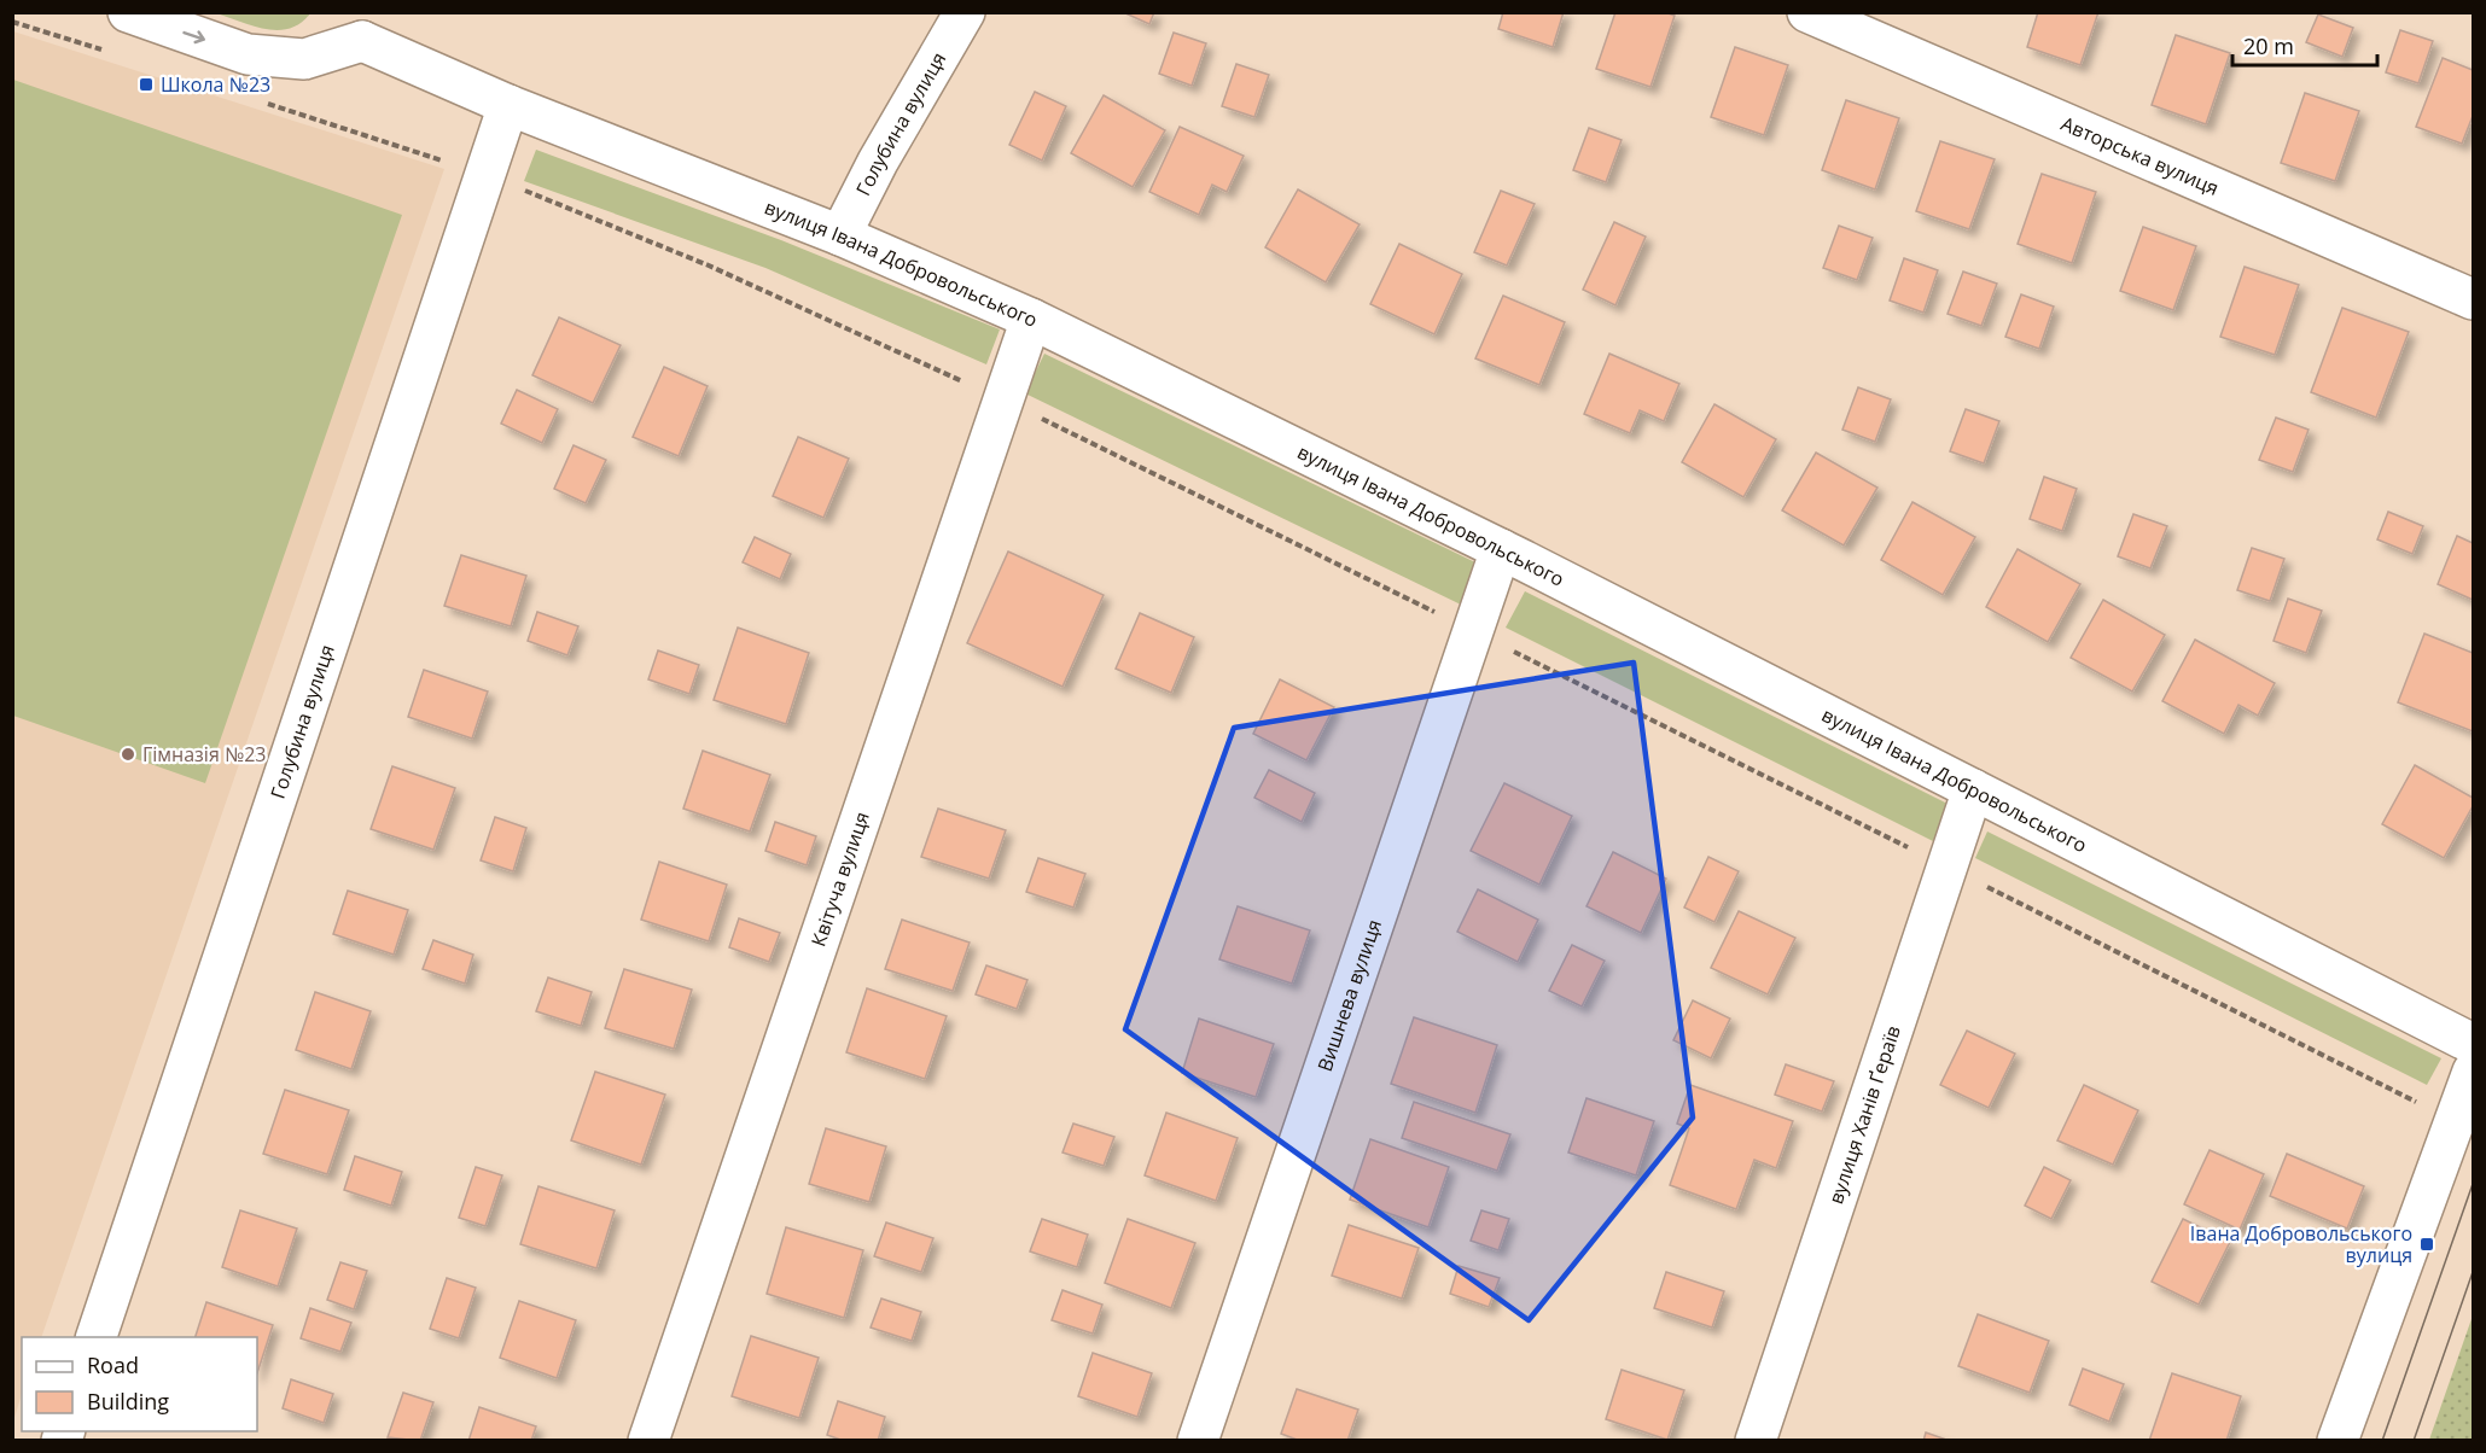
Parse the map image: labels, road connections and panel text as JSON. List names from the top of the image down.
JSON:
{
  "streets": {
    "street": [
      "Голубина вулиця",
      "Авторська вулиця",
      "вулиця Івана Добровольського",
      "Квітуча вулиця",
      "Вишнева вулиця",
      "вулиця Ханів Ґераїв"
    ]
  },
  "crossings": [
    ["Голубина вулиця", "вулиця Івана Добровольського"],
    ["вулиця Івана Добровольського", "Квітуча вулиця"],
    ["вулиця Івана Добровольського", "Вишнева вулиця"],
    ["вулиця Івана Добровольського", "вулиця Ханів Ґераїв"]
  ],
  "places": {
    "transit": ["Школа №23", "Івана Добровольського вулиця"],
    "other": ["Гімназія №23"]
  },
  "legend": ["Road", "Building"],
  "scale_bar": "20 m"
}
